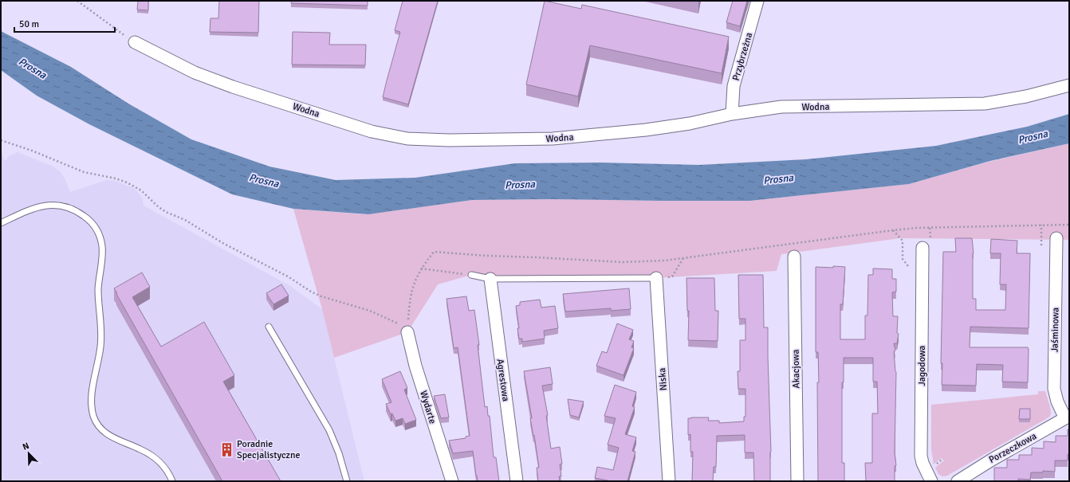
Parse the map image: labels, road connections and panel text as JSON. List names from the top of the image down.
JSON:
{
  "streets": {
    "street": [
      "Przybrzeżna",
      "Wodna",
      "Jaśminowa",
      "Jagodowa",
      "Akacjowa",
      "Niska",
      "Agrestowa",
      "Wydarte",
      "Porzeczkowa"
    ]
  },
  "crossings": [
    ["Przybrzeżna", "Wodna"],
    ["Jaśminowa", "Porzeczkowa"]
  ],
  "water": ["Prosna"],
  "places": {
    "building": ["Poradnie Specjalistyczne"]
  },
  "scale_bar": "50 m",
  "north": "top left"
}
